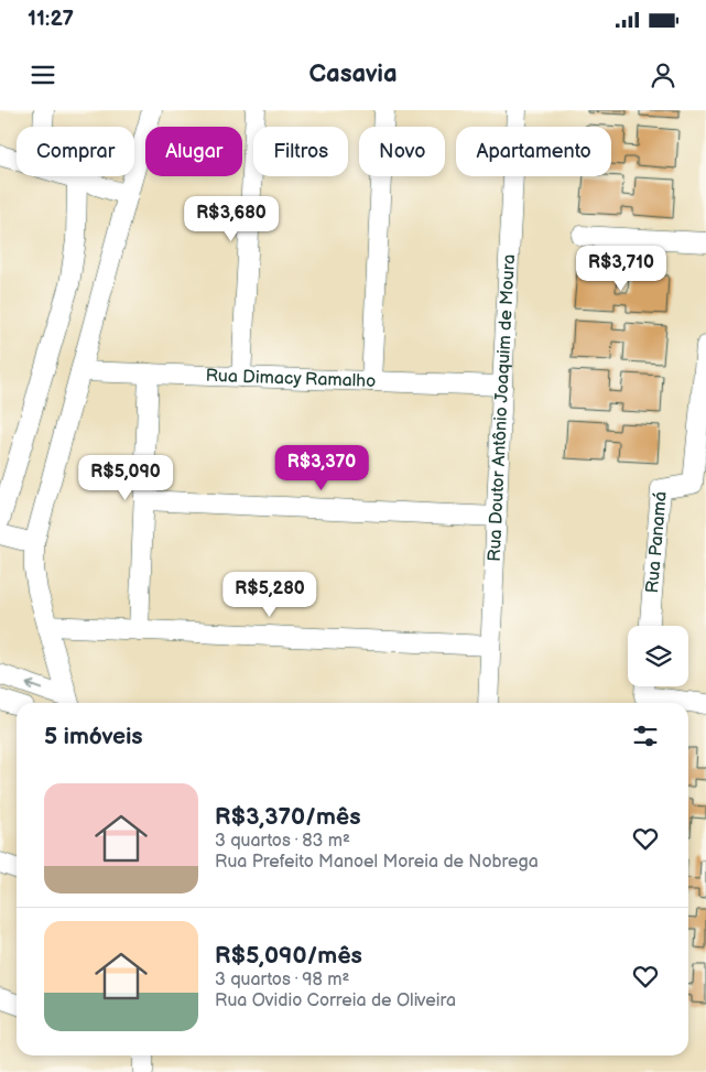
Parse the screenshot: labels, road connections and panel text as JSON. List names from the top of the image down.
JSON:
{
  "streets": {
    "street": ["Rua Dimacy Ramalho", "Rua Doutor Antônio Joaquim de Moura", "Rua Panamá"]
  },
  "crossings": [
    ["Rua Dimacy Ramalho", "Rua Doutor Antônio Joaquim de Moura"]
  ],
  "page": {
    "status": "11:27",
    "header": "Casavia",
    "chip": [
      "Comprar",
      "Alugar",
      "Filtros",
      "Novo",
      "Apartamento"
    ],
    "price": [
      "R$3,680",
      "R$3,710",
      "R$3,370",
      "R$5,090",
      "R$5,280"
    ],
    "heading": "5 imóveis",
    "list": [
      {
        "name": "R$3,370/mês",
        "note": "3 quartos · 83 m² · Rua Prefeito Manoel Moreia de Nobrega"
      },
      {
        "name": "R$5,090/mês",
        "note": "3 quartos · 98 m² · Rua Ovidio Correia de Oliveira"
      }
    ]
  }
}
